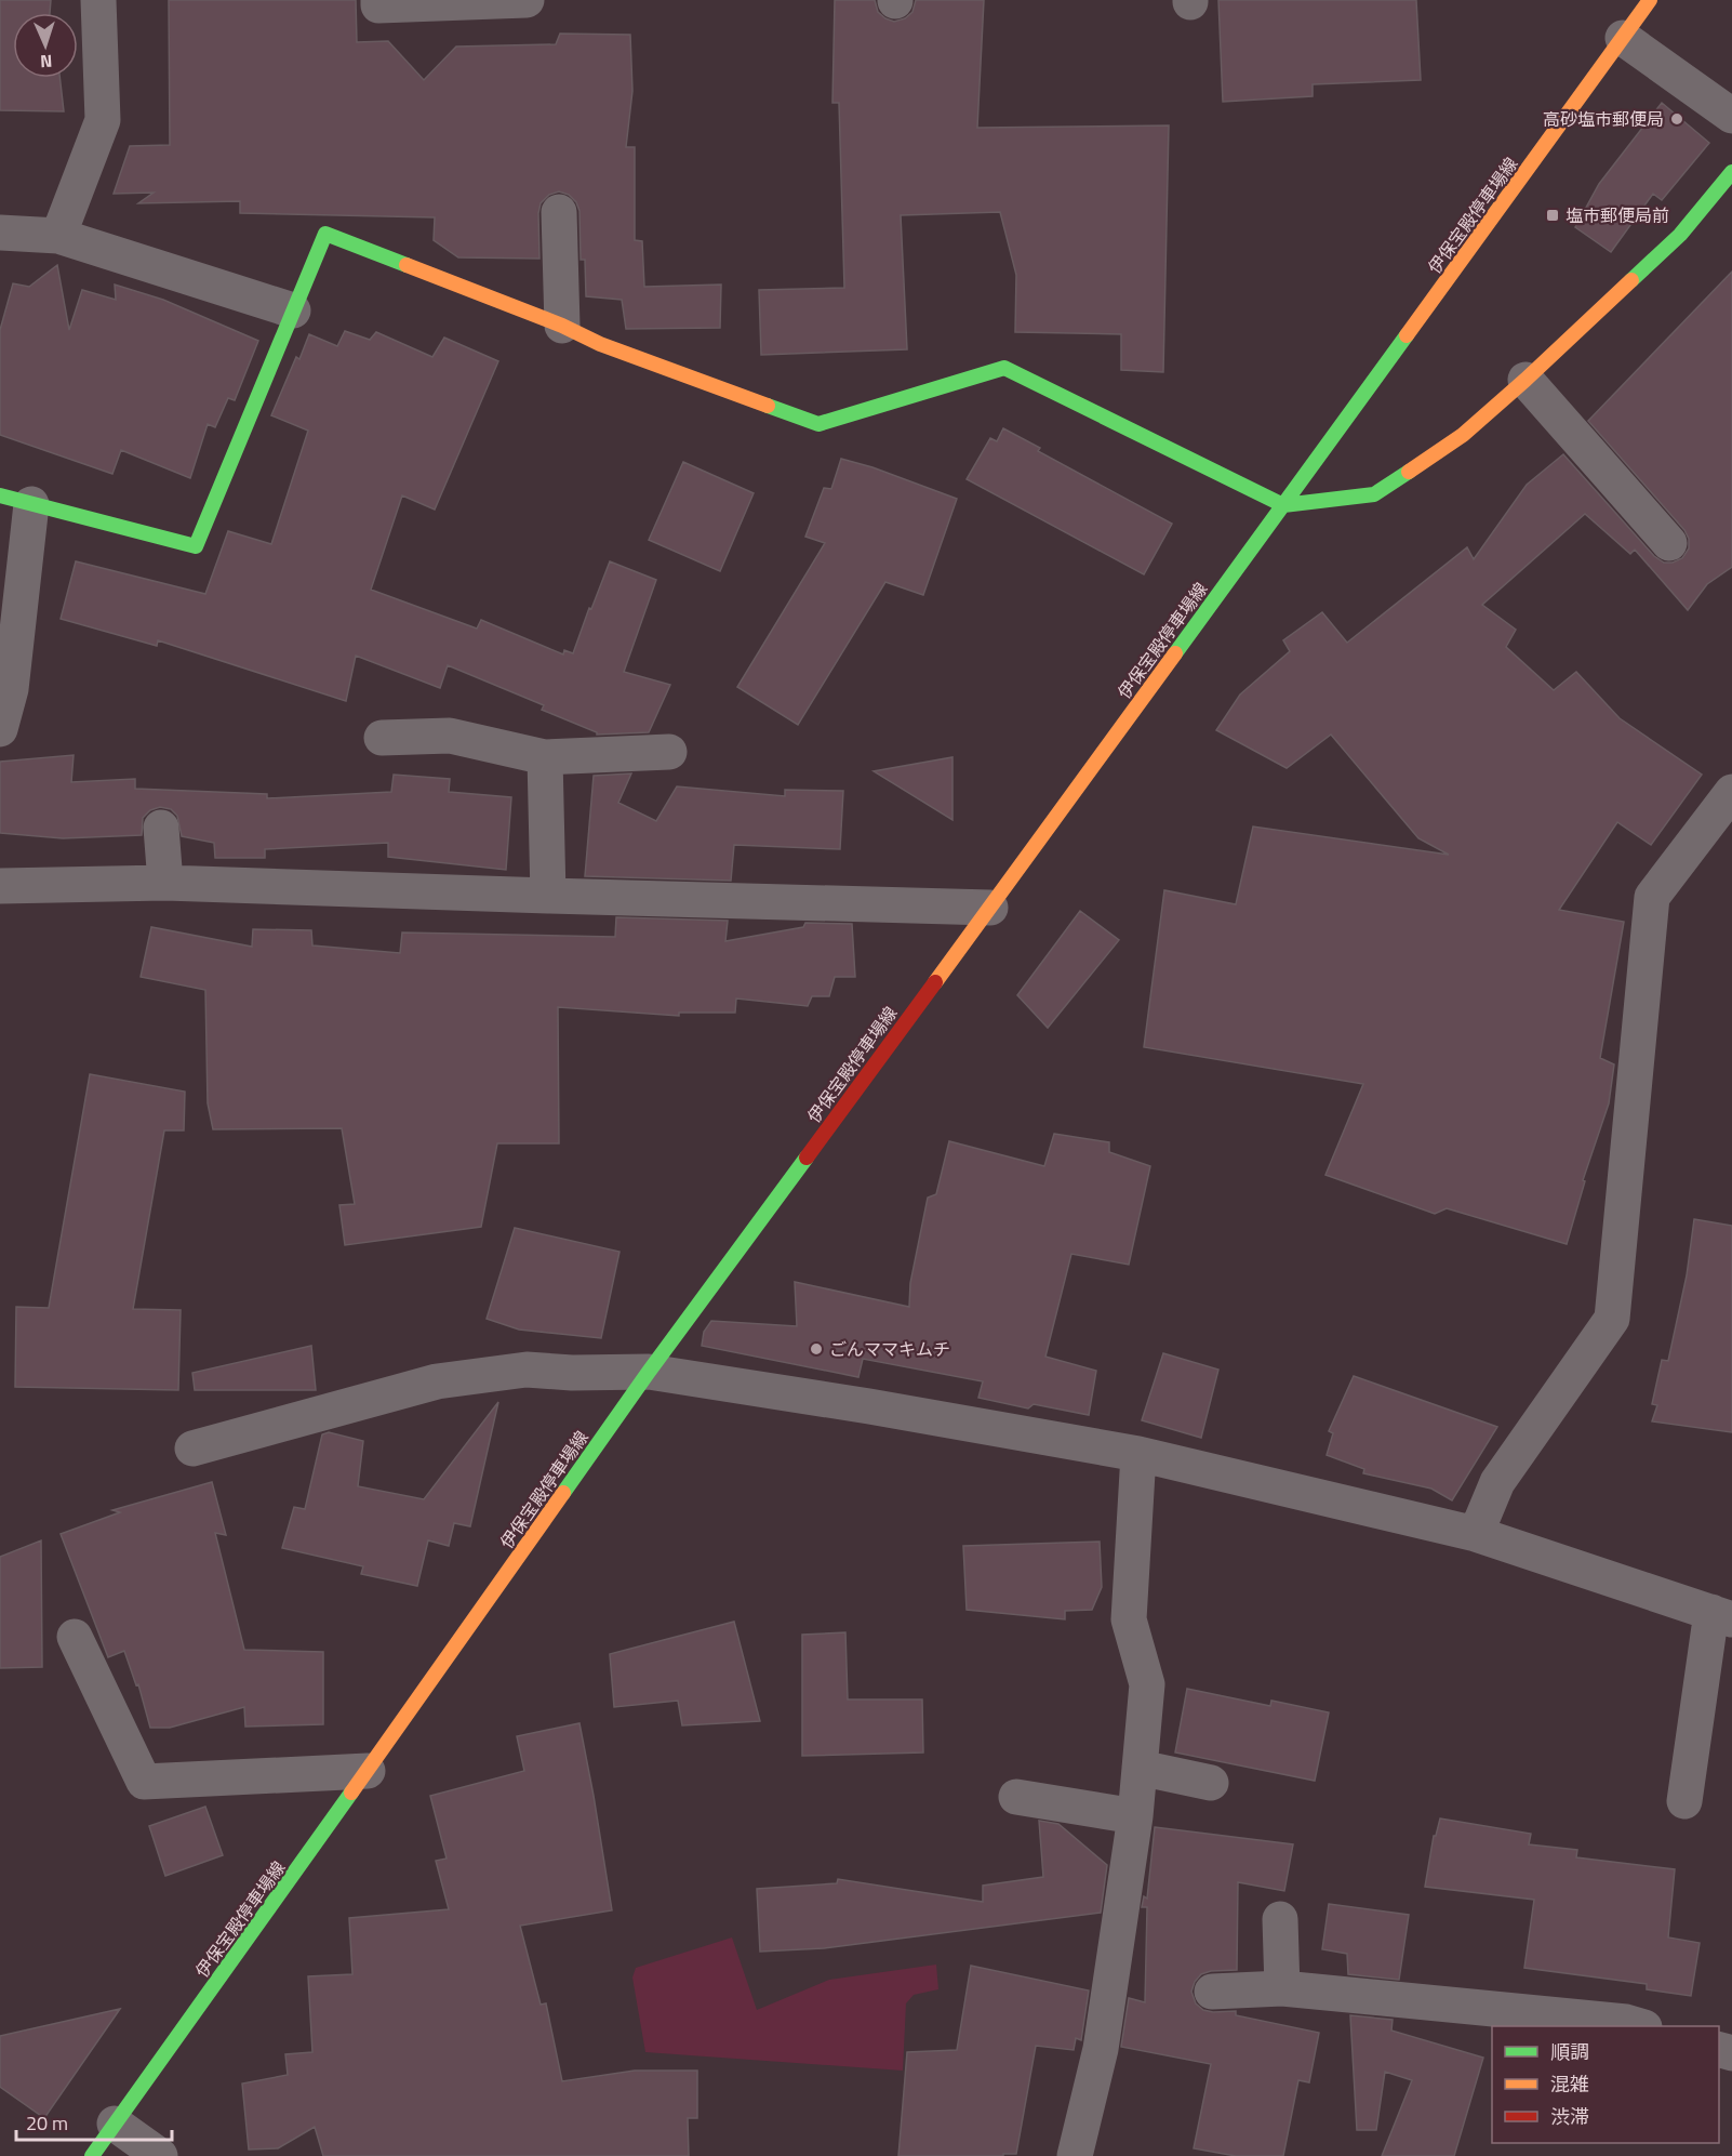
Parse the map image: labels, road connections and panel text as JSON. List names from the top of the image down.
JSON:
{
  "streets": {
    "main road": ["伊保宝殿停車場線"]
  },
  "places": {
    "other": ["高砂塩市郵便局", "ごんママキムチ"],
    "transit": ["塩市郵便局前"]
  },
  "legend": ["順調", "混雑", "渋滞"],
  "scale_bar": "20 m",
  "north": "bottom"
}
